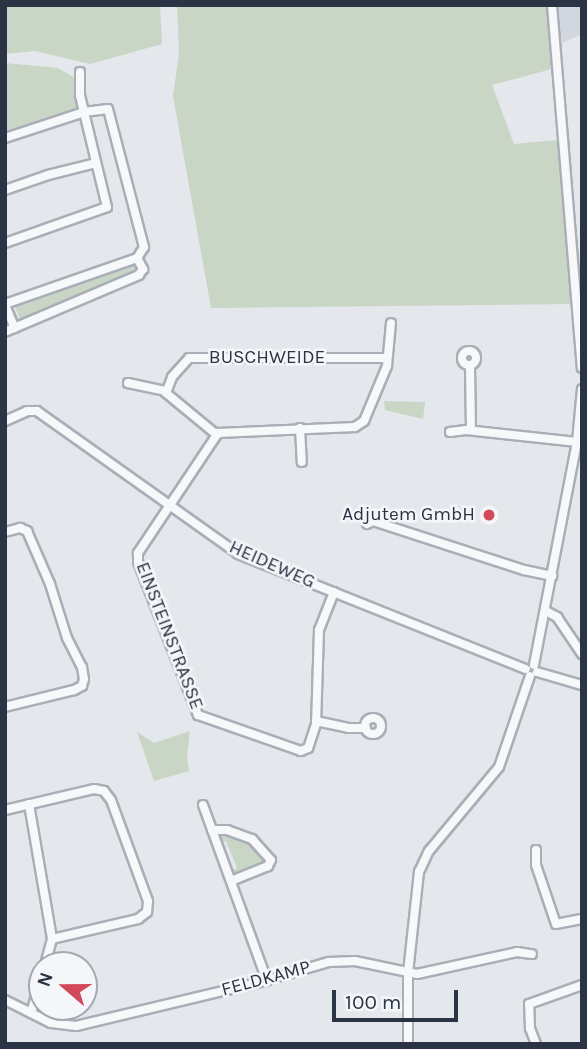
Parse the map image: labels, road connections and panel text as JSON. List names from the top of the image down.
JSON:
{
  "streets": {
    "street": [
      "BUSCHWEIDE",
      "HEIDEWEG",
      "EINSTEINSTRASSE",
      "FELDKAMP"
    ]
  },
  "crossings": [
    ["HEIDEWEG", "EINSTEINSTRASSE"]
  ],
  "places": ["Adjutem GmbH"],
  "scale_bar": "100 m",
  "north": "left"
}
